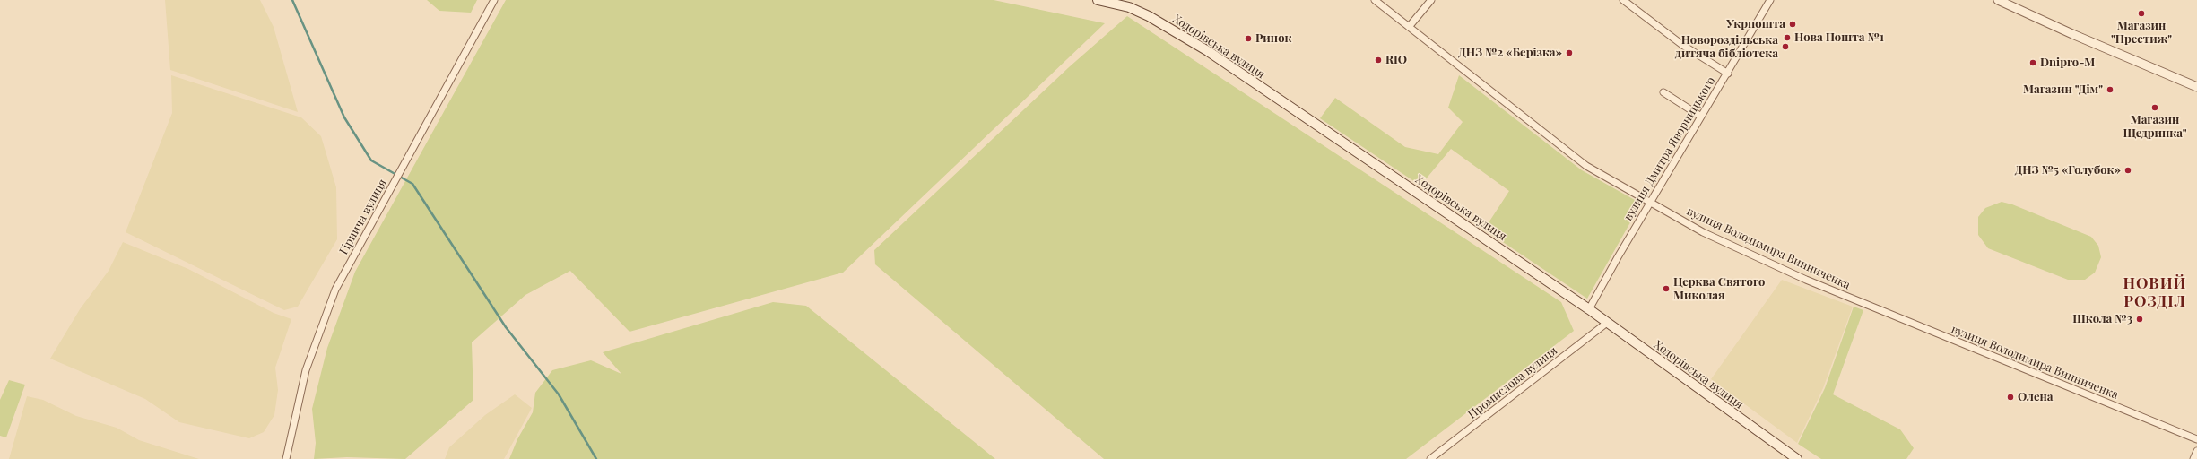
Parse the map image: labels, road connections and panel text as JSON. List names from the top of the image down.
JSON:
{
  "streets": {
    "main road": ["Ходорівська вулиця"],
    "street": [
      "вулиця Дмитра Яворницького",
      "Гірнича вулиця",
      "вулиця Володимира Винниченка",
      "Промислова вулиця"
    ]
  },
  "crossings": [
    ["Ходорівська вулиця", "вулиця Дмитра Яворницького"],
    ["Ходорівська вулиця", "Промислова вулиця"],
    ["вулиця Дмитра Яворницького", "вулиця Володимира Винниченка"]
  ],
  "districts": ["НОВИЙ РОЗДІЛ"],
  "places": [
    "Магазин \"Престиж\"",
    "Укрпошта",
    "Нова Пошта №1",
    "Ринок",
    "Новороздільська дитяча бібліотека",
    "ДНЗ №2 «Берізка»",
    "RIO",
    "Dnipro-M",
    "Магазин \"Дім\"",
    "Магазин Щедринка\"",
    "ДНЗ №5 «Голубок»",
    "Церква Святого Миколая",
    "Школа №3",
    "Олена"
  ]
}
